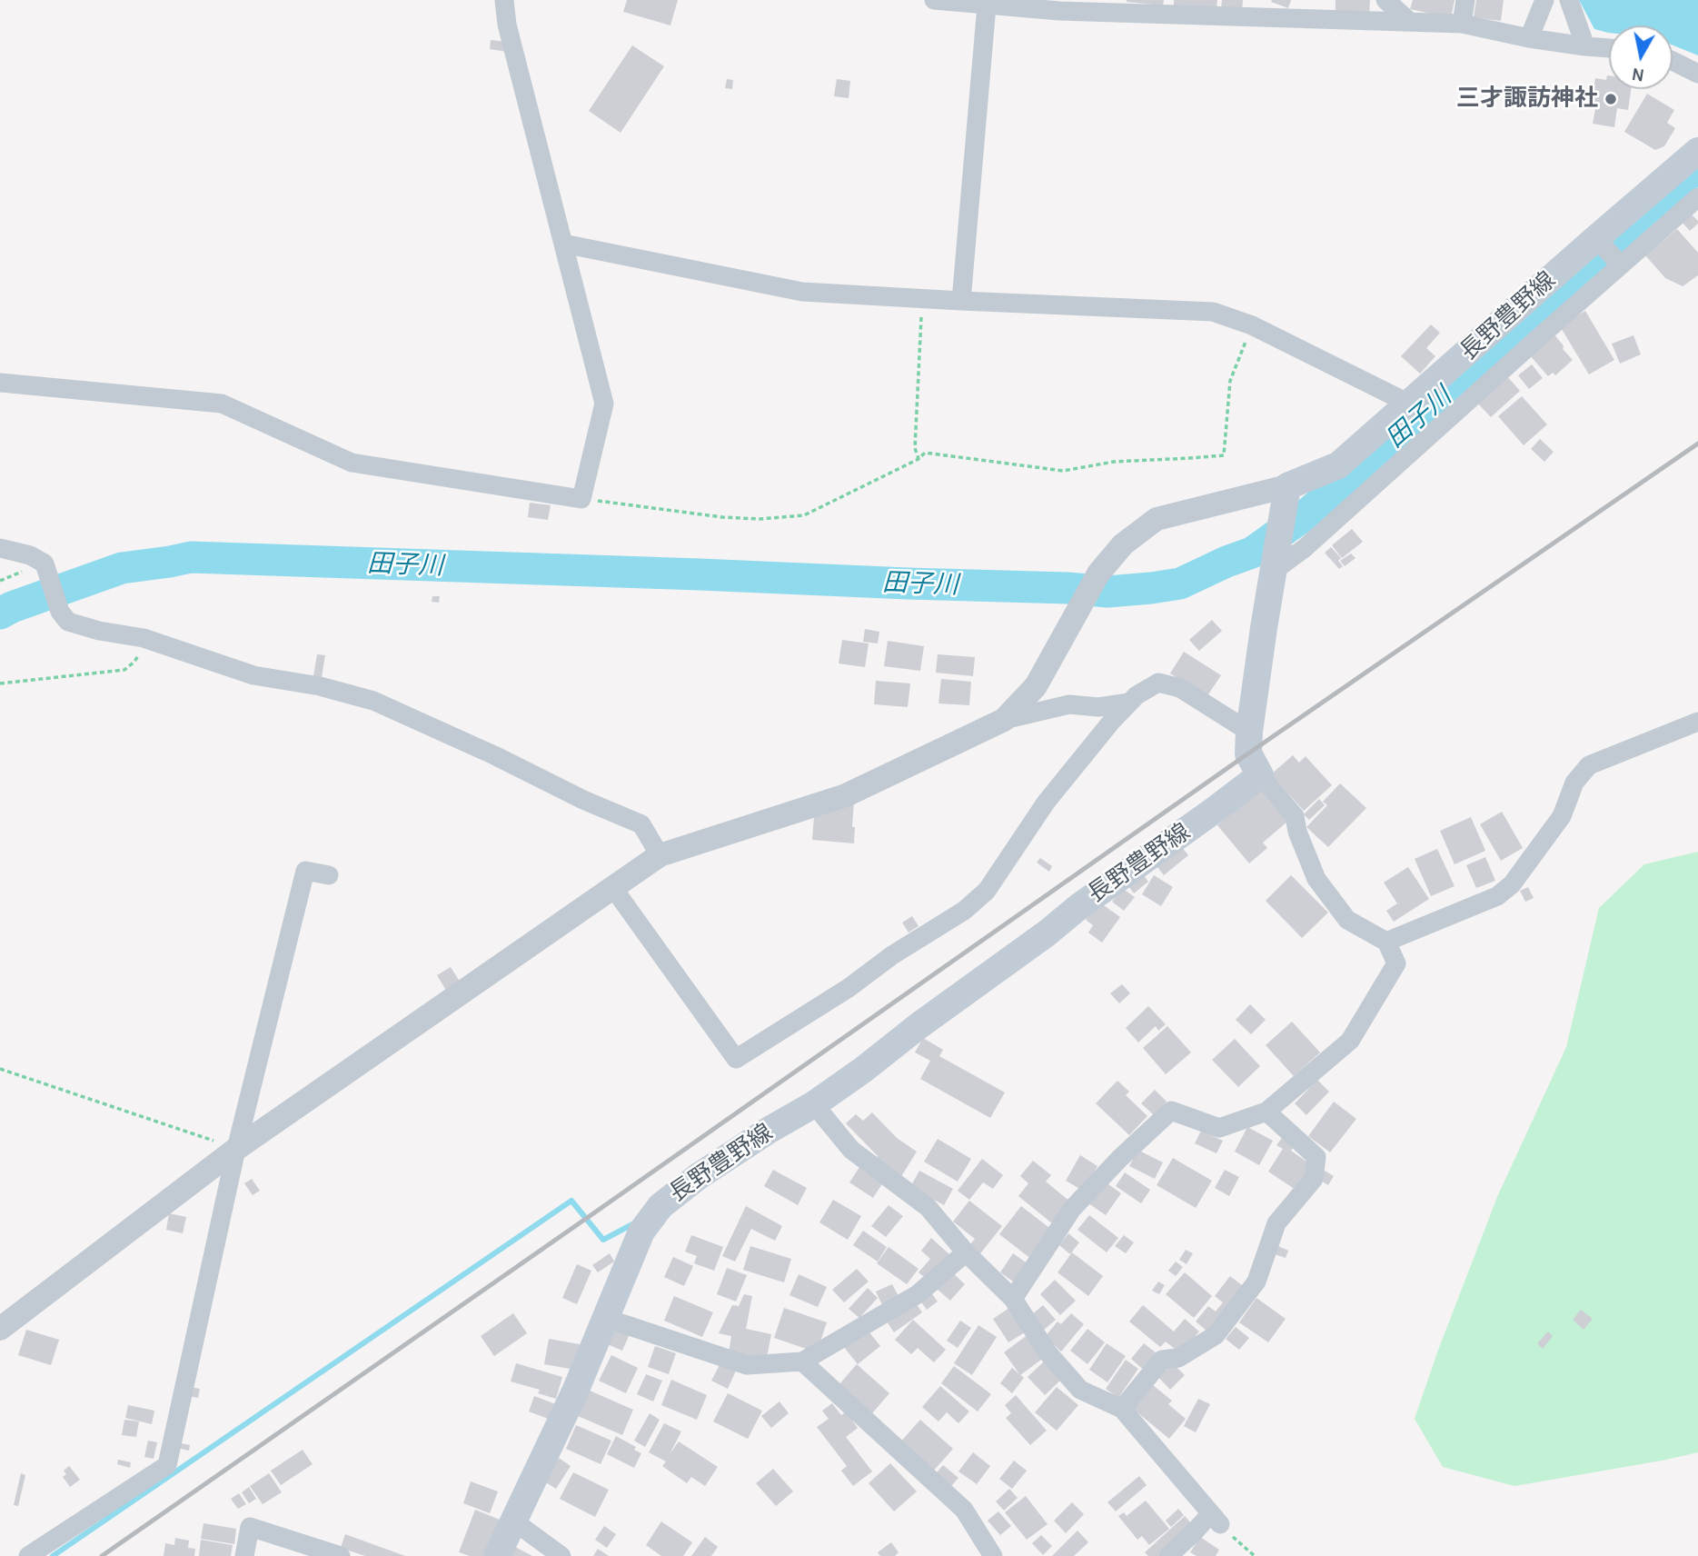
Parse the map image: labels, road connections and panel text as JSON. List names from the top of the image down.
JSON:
{
  "streets": {
    "main road": ["長野豊野線"]
  },
  "water": ["田子川"],
  "places": ["三才諏訪神社"],
  "north": "bottom"
}
